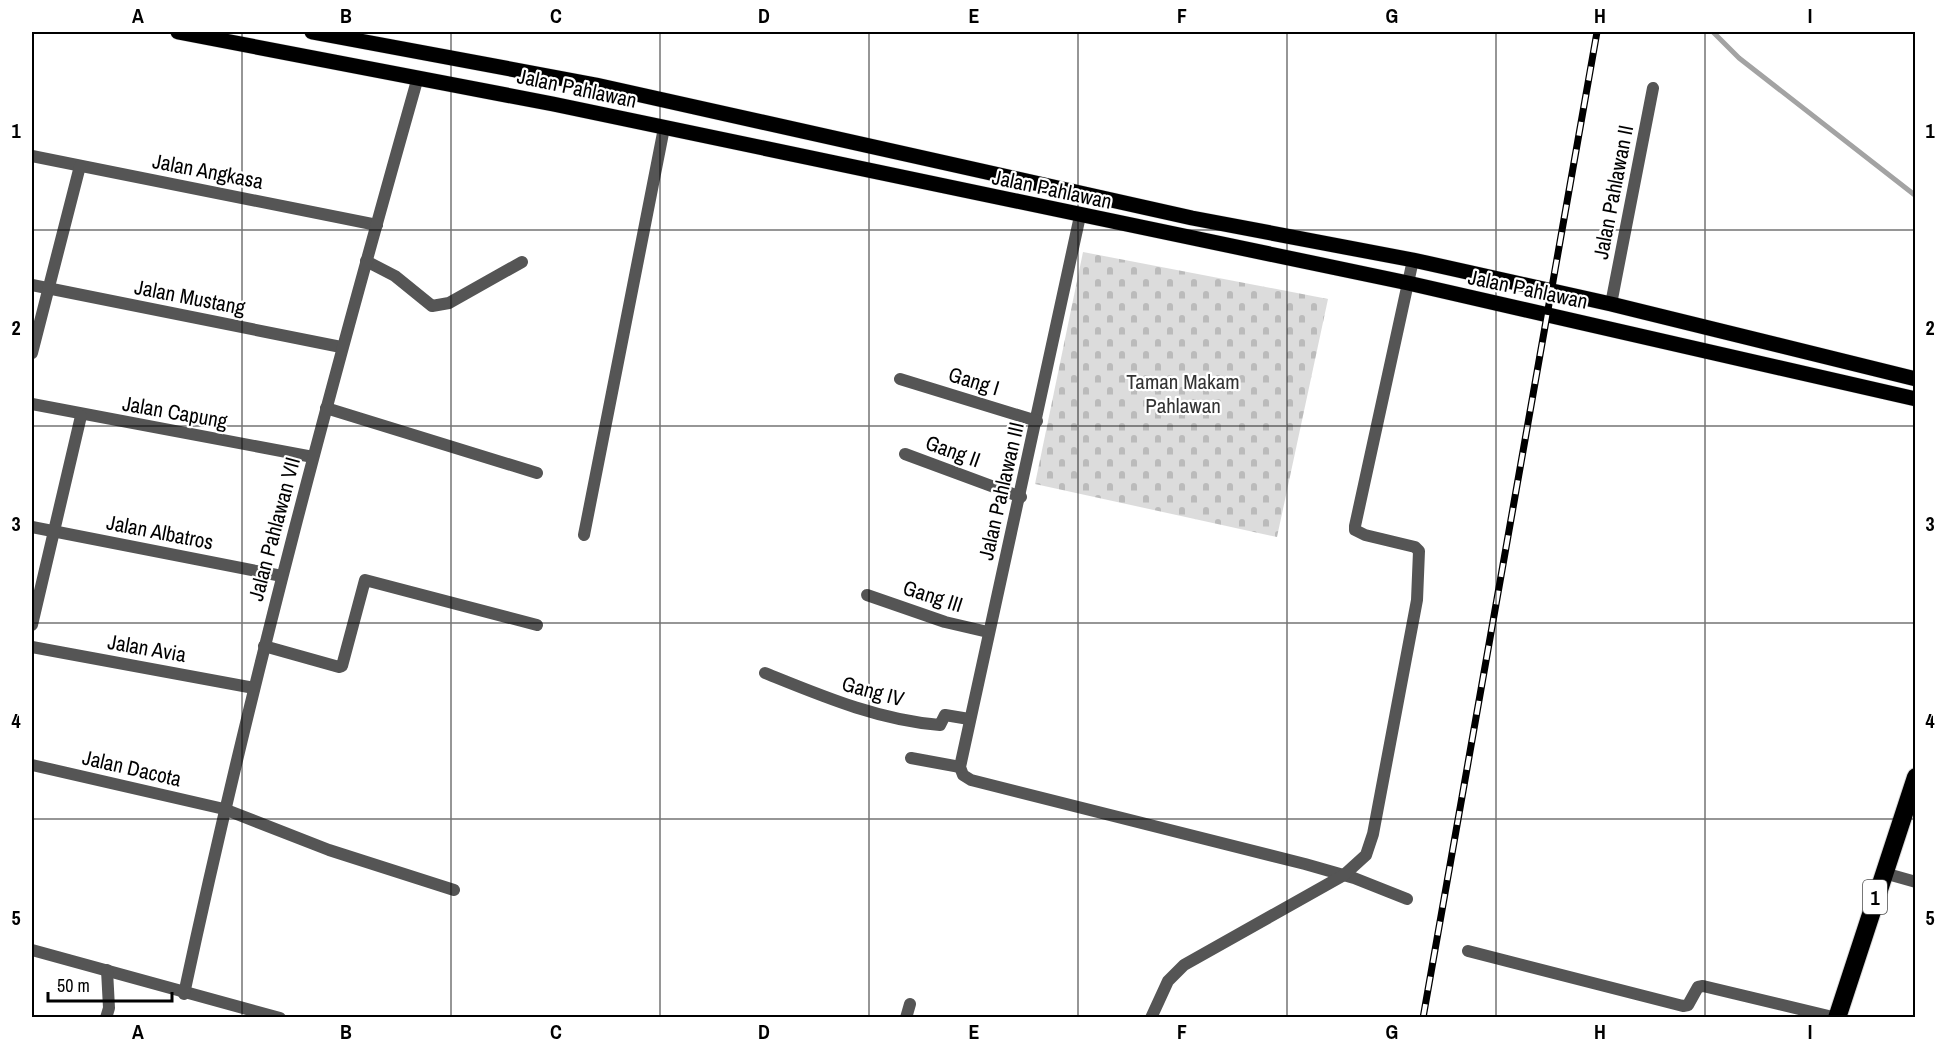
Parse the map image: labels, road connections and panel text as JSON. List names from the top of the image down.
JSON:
{
  "streets": {
    "highway": ["1"],
    "main road": ["Jalan Pahlawan"],
    "street": [
      "Jalan Angkasa",
      "Jalan Pahlawan II",
      "Jalan Mustang",
      "Gang I",
      "Jalan Capung",
      "Gang II",
      "Jalan Pahlawan III",
      "Jalan Pahlawan VII",
      "Jalan Albatros",
      "Gang III",
      "Jalan Avia",
      "Gang IV",
      "Jalan Dacota"
    ]
  },
  "crossings": [
    ["Jalan Pahlawan", "Jalan Pahlawan II"],
    ["Jalan Pahlawan", "Jalan Pahlawan III"],
    ["Jalan Pahlawan", "Jalan Pahlawan VII"],
    ["Jalan Angkasa", "Jalan Pahlawan VII"],
    ["Jalan Mustang", "Jalan Pahlawan VII"],
    ["Gang I", "Jalan Pahlawan III"],
    ["Jalan Capung", "Jalan Pahlawan VII"],
    ["Gang II", "Jalan Pahlawan III"],
    ["Jalan Pahlawan III", "Gang III"],
    ["Jalan Pahlawan III", "Gang IV"],
    ["Jalan Pahlawan VII", "Jalan Albatros"],
    ["Jalan Pahlawan VII", "Jalan Avia"],
    ["Jalan Pahlawan VII", "Jalan Dacota"]
  ],
  "parks": ["Taman Makam Pahlawan"],
  "scale_bar": "50 m",
  "grid": {
    "columns": [
      "A",
      "B",
      "C",
      "D",
      "E",
      "F",
      "G",
      "H",
      "I"
    ],
    "rows": [
      "1",
      "2",
      "3",
      "4",
      "5"
    ]
  }
}
